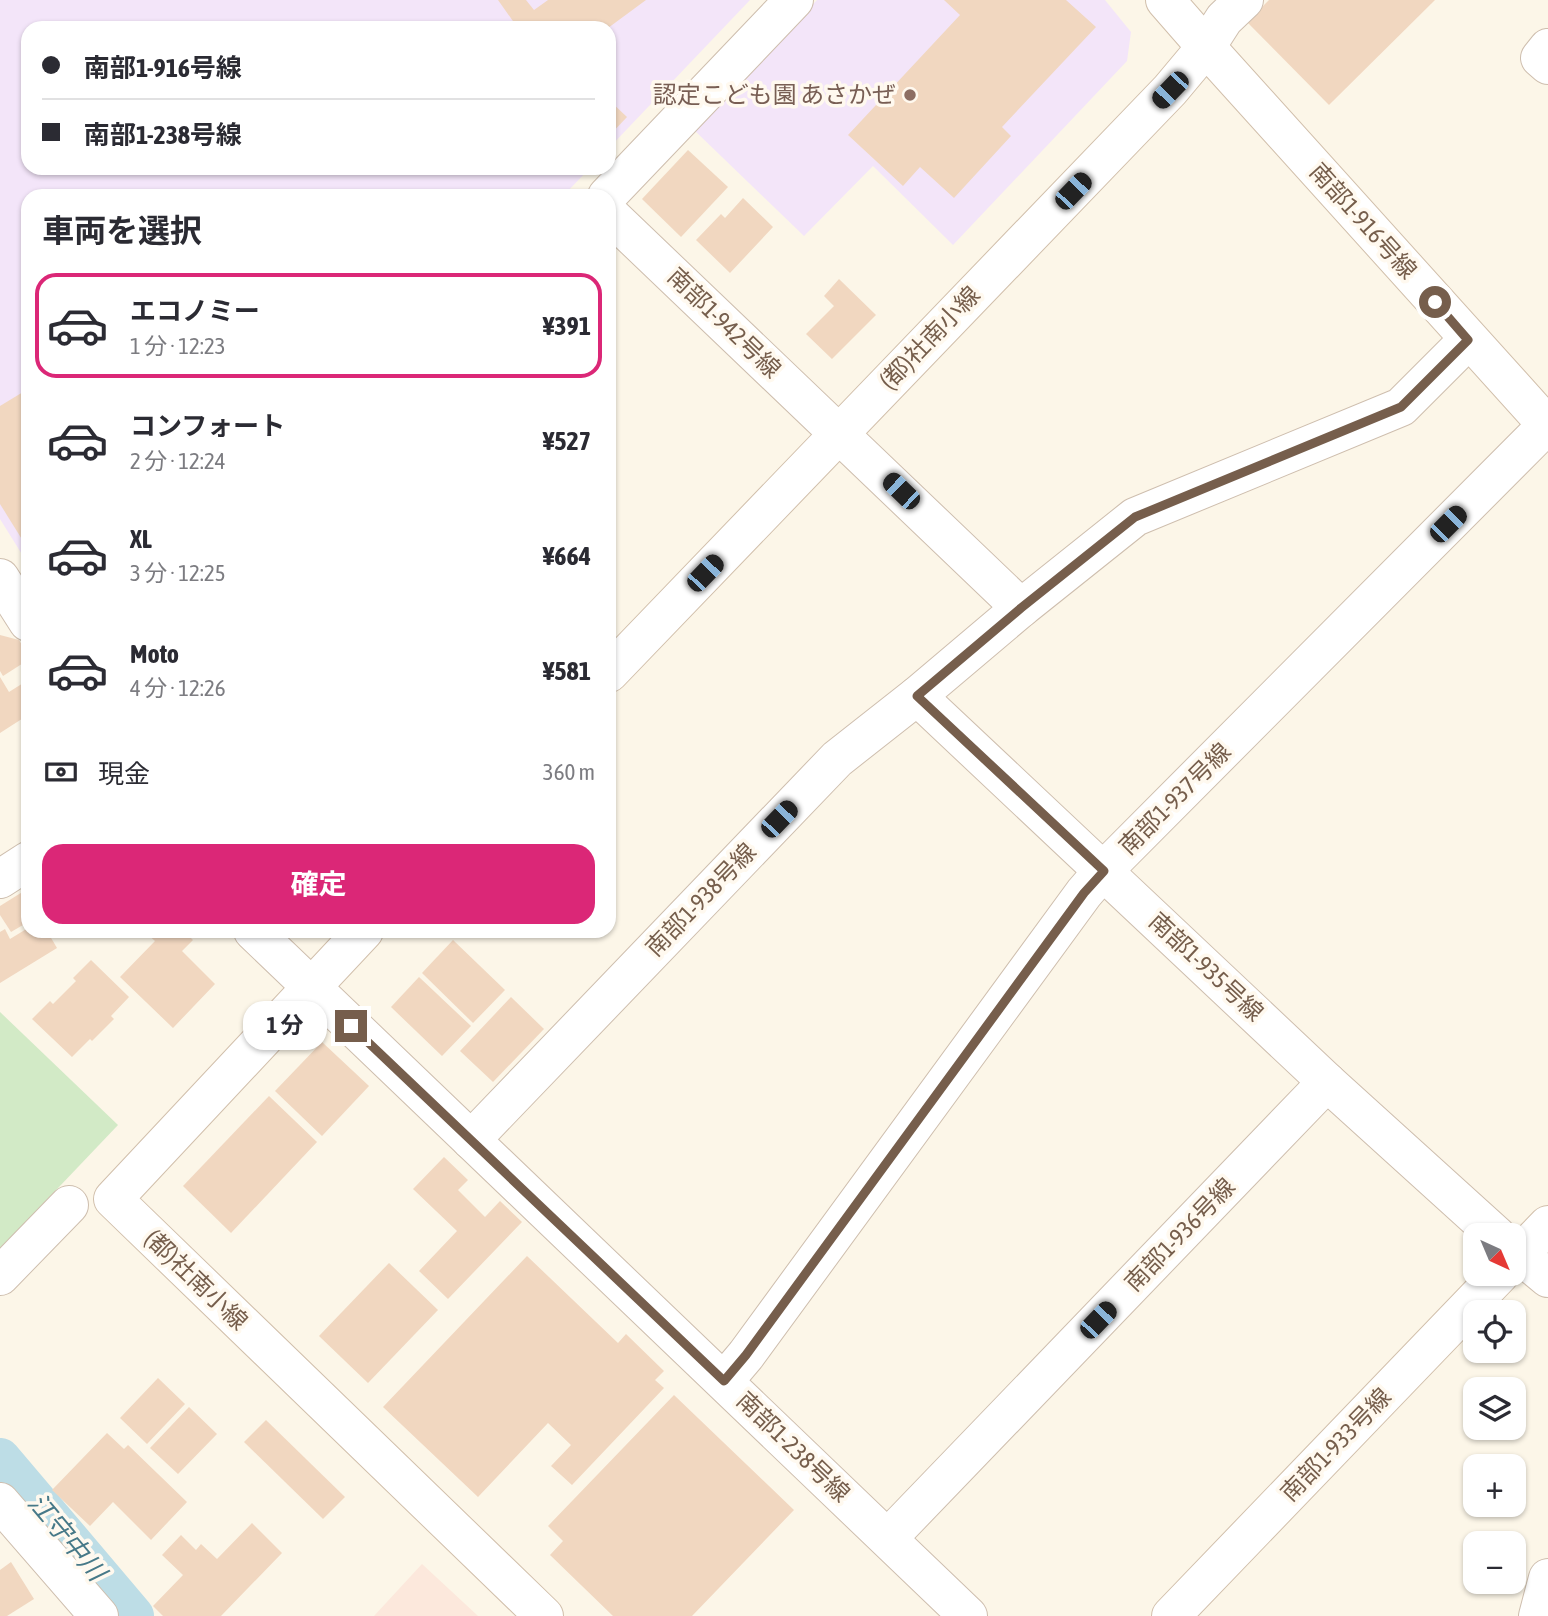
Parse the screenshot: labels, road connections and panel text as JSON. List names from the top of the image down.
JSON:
{
  "streets": {
    "street": [
      "南部1-916号線",
      "南部1-942号線",
      "(都)社南小線",
      "南部1-937号線",
      "南部1-938号線",
      "南部1-935号線",
      "南部1-936号線",
      "南部1-933号線",
      "南部1-238号線"
    ]
  },
  "crossings": [
    ["南部1-916号線", "(都)社南小線"],
    ["南部1-916号線", "南部1-937号線"],
    ["南部1-916号線", "南部1-938号線"],
    ["南部1-942号線", "(都)社南小線"],
    ["南部1-942号線", "南部1-938号線"],
    ["(都)社南小線", "南部1-238号線"],
    ["南部1-937号線", "南部1-935号線"],
    ["南部1-937号線", "南部1-238号線"],
    ["南部1-938号線", "南部1-935号線"],
    ["南部1-938号線", "南部1-238号線"],
    ["南部1-935号線", "南部1-936号線"],
    ["南部1-936号線", "南部1-238号線"]
  ],
  "water": ["江守中川"],
  "places": ["認定こども園 あさかぜ"],
  "north": "bottom right",
  "page": {
    "banner": ["南部1-916号線", "南部1-238号線"],
    "heading": "車両を選択",
    "list": [
      {
        "name": "エコノミー",
        "note": "1 分 · 12:23",
        "value": "¥391"
      },
      {
        "name": "コンフォート",
        "note": "2 分 · 12:24",
        "value": "¥527"
      },
      {
        "name": "XL",
        "note": "3 分 · 12:25",
        "value": "¥664"
      },
      {
        "name": "Moto",
        "note": "4 分 · 12:26",
        "value": "¥581"
      }
    ],
    "pay": ["現金", "360 m"],
    "buttons": "確定",
    "bubble": "1 分",
    "map_buttons": ["+", "−"]
  }
}
